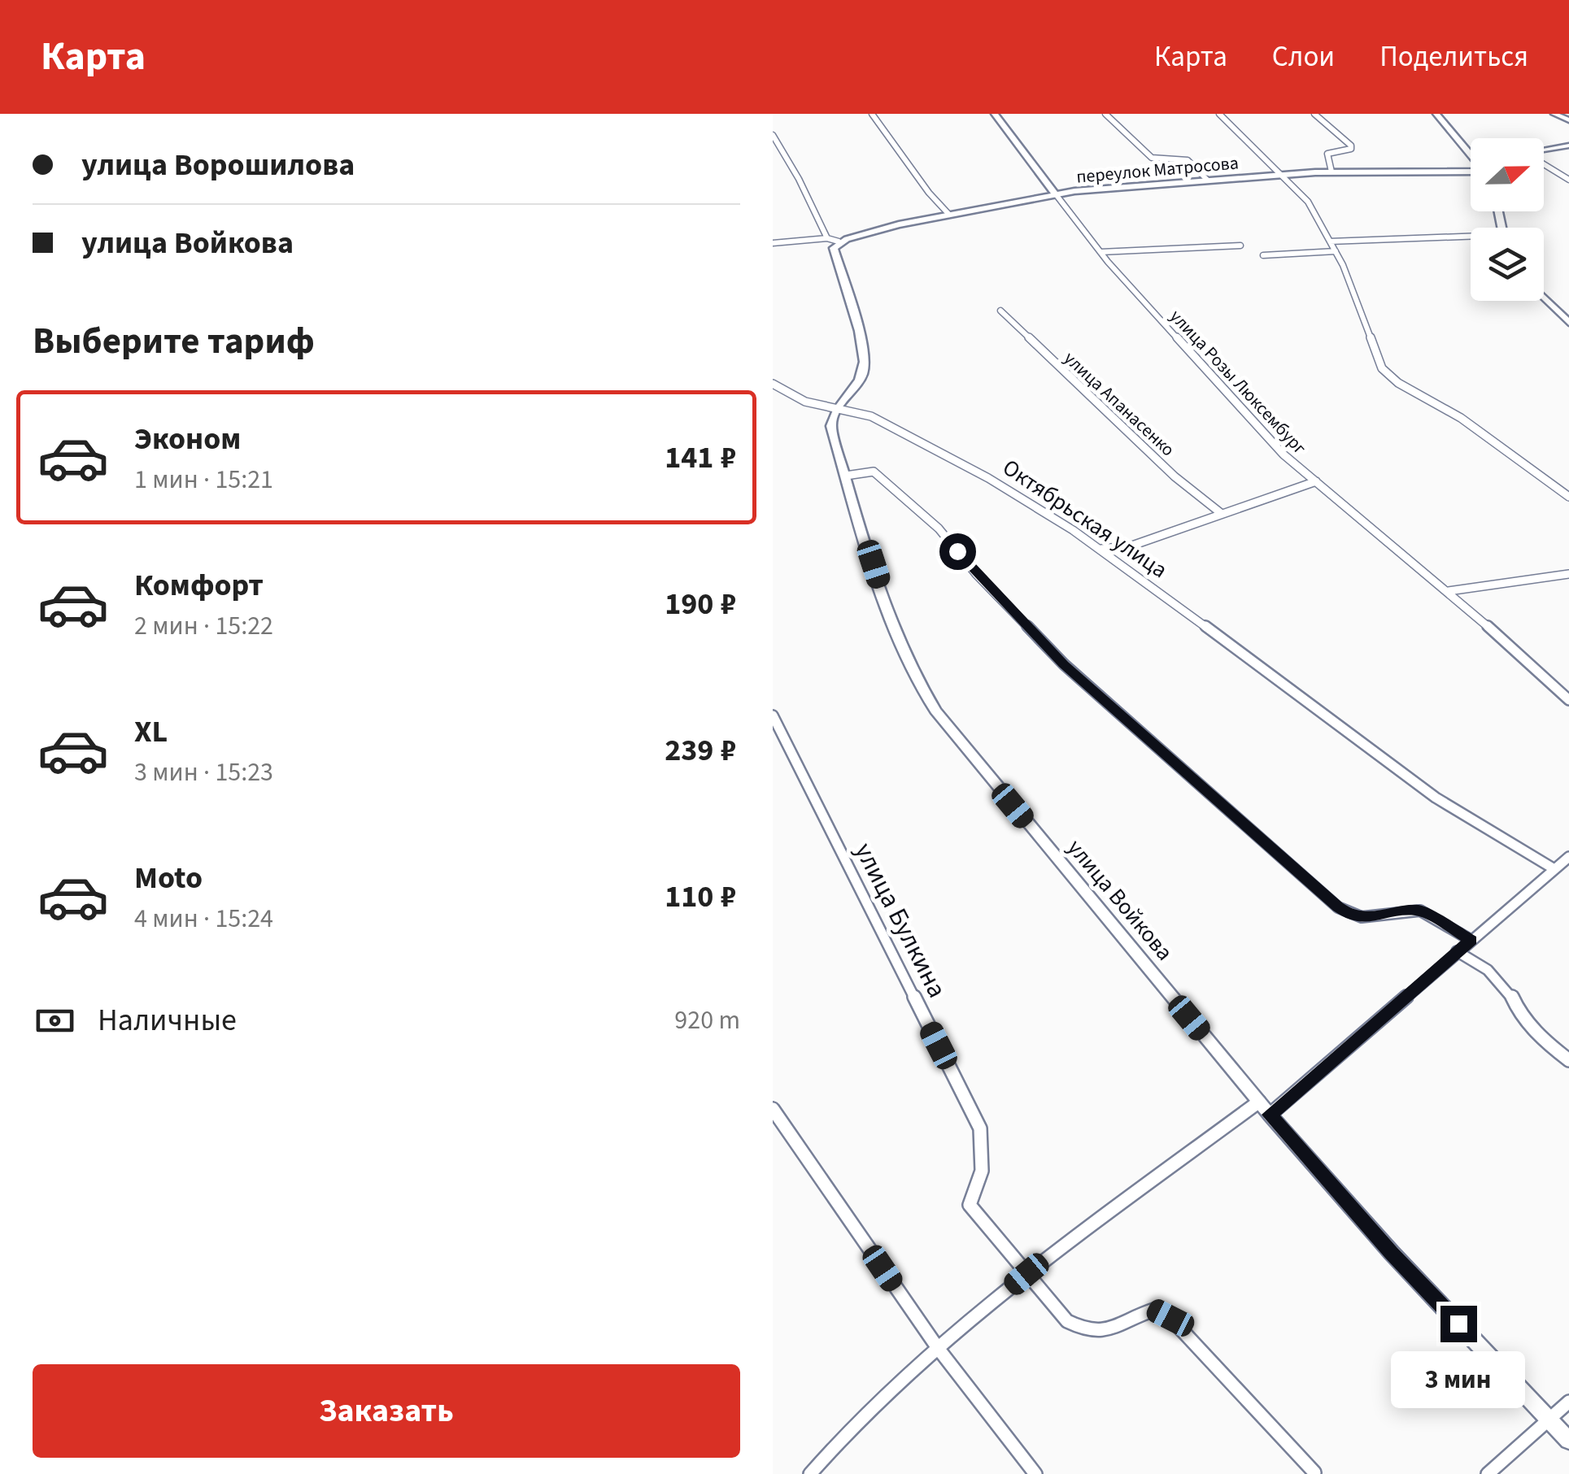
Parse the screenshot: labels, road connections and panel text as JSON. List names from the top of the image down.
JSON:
{
  "streets": {
    "main road": ["переулок Матросова", "улица Розы Люксембург", "улица Войкова"],
    "street": ["улица Апанасенко", "Октябрьская улица", "улица Булкина"]
  },
  "crossings": [
    ["переулок Матросова", "улица Розы Люксембург"],
    ["Октябрьская улица", "улица Войкова"]
  ],
  "north": "right",
  "page": {
    "header": "Карта",
    "nav": ["Карта", "Слои", "Поделиться"],
    "banner": ["улица Ворошилова", "улица Войкова"],
    "heading": "Выберите тариф",
    "list": [
      {
        "name": "Эконом",
        "note": "1 мин · 15:21",
        "value": "141 ₽"
      },
      {
        "name": "Комфорт",
        "note": "2 мин · 15:22",
        "value": "190 ₽"
      },
      {
        "name": "XL",
        "note": "3 мин · 15:23",
        "value": "239 ₽"
      },
      {
        "name": "Moto",
        "note": "4 мин · 15:24",
        "value": "110 ₽"
      }
    ],
    "pay": ["Наличные", "920 m"],
    "buttons": "Заказать",
    "bubble": "3 мин"
  }
}
